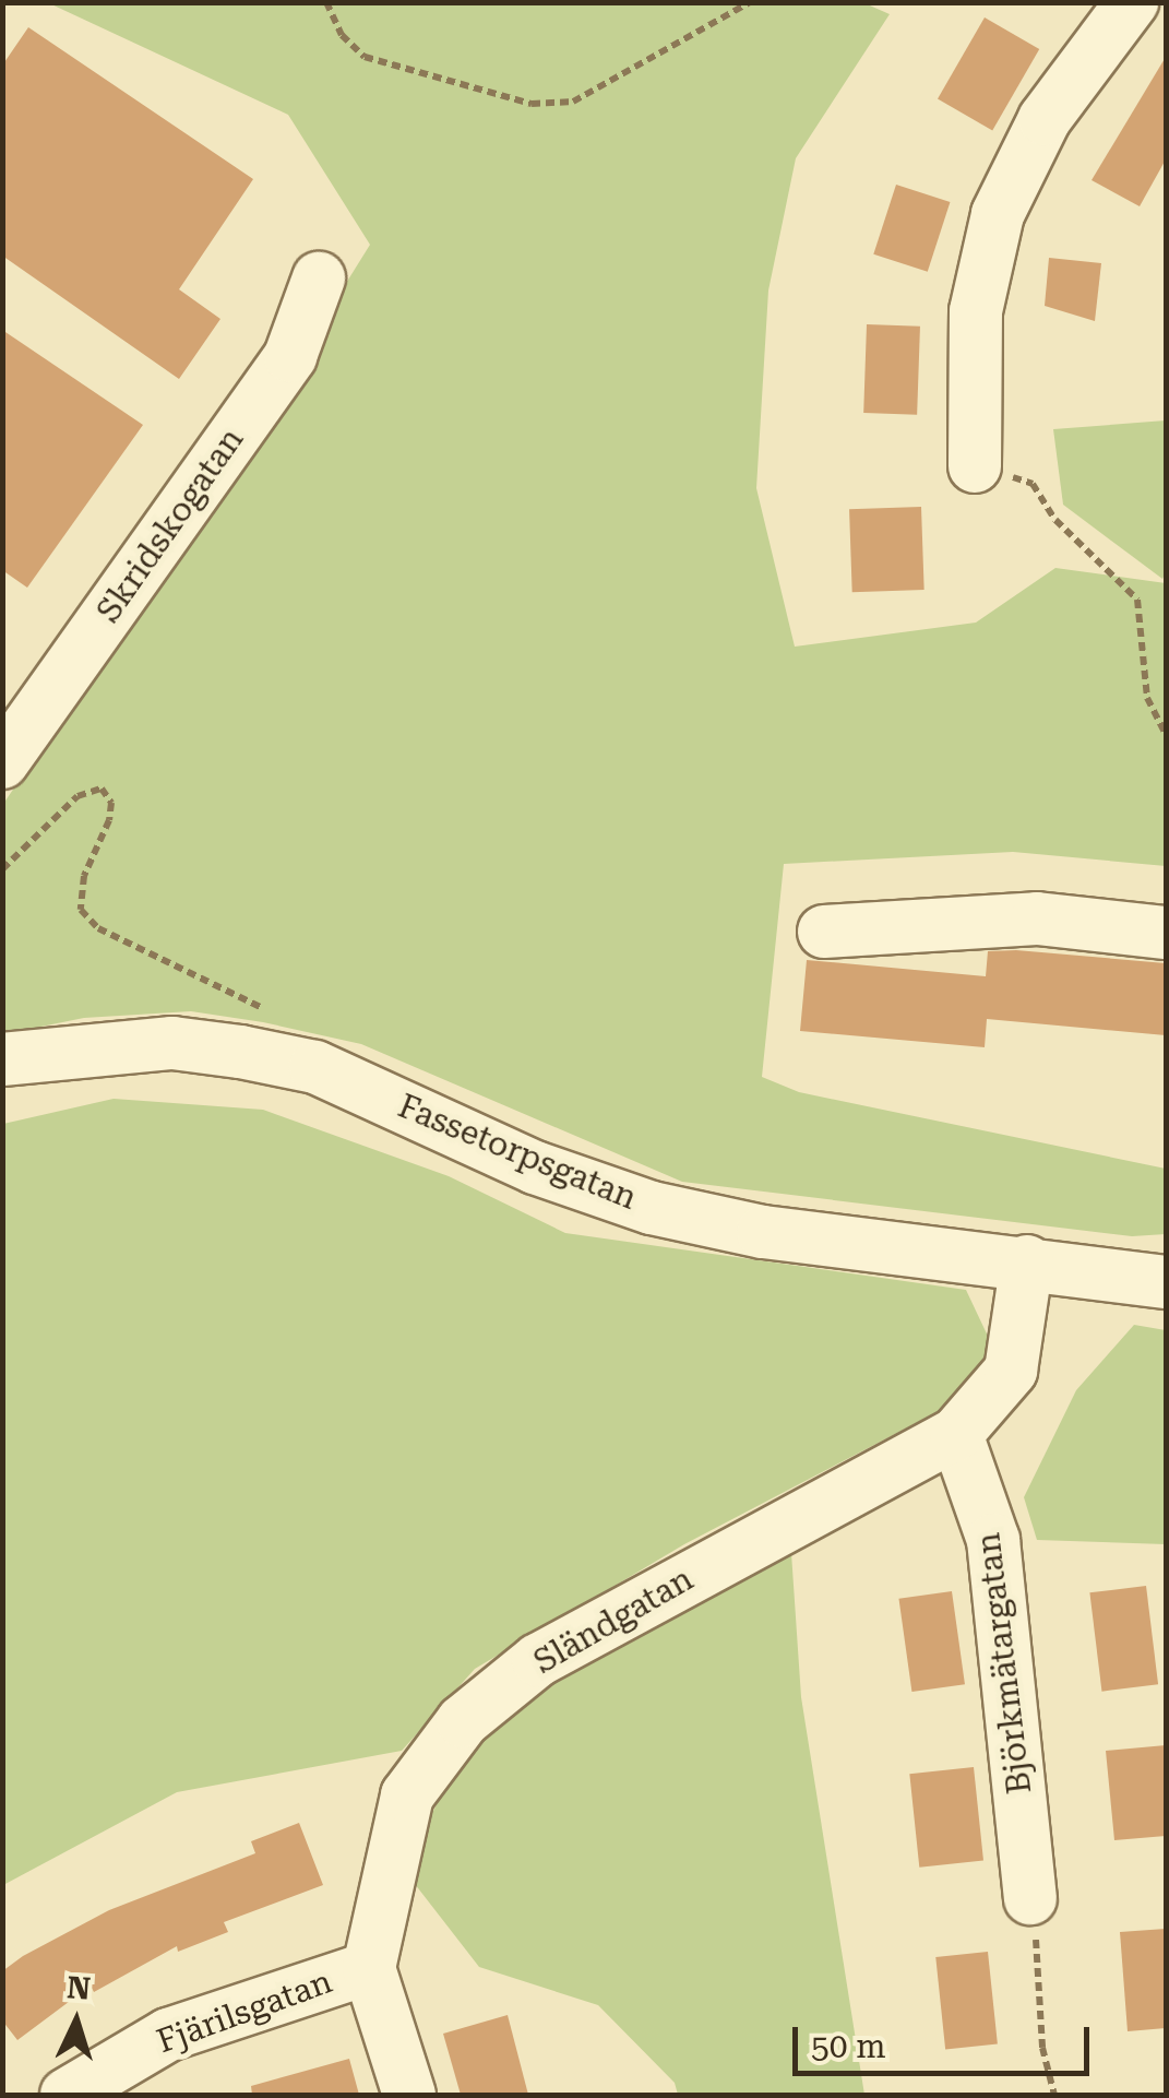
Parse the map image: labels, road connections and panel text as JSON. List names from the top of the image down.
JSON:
{
  "streets": {
    "street": [
      "Skridskogatan",
      "Fassetorpsgatan",
      "Sländgatan",
      "Björkmätargatan",
      "Fjärilsgatan"
    ]
  },
  "crossings": [
    ["Fassetorpsgatan", "Sländgatan"],
    ["Sländgatan", "Björkmätargatan"],
    ["Sländgatan", "Fjärilsgatan"]
  ],
  "scale_bar": "50 m",
  "north": "top"
}
